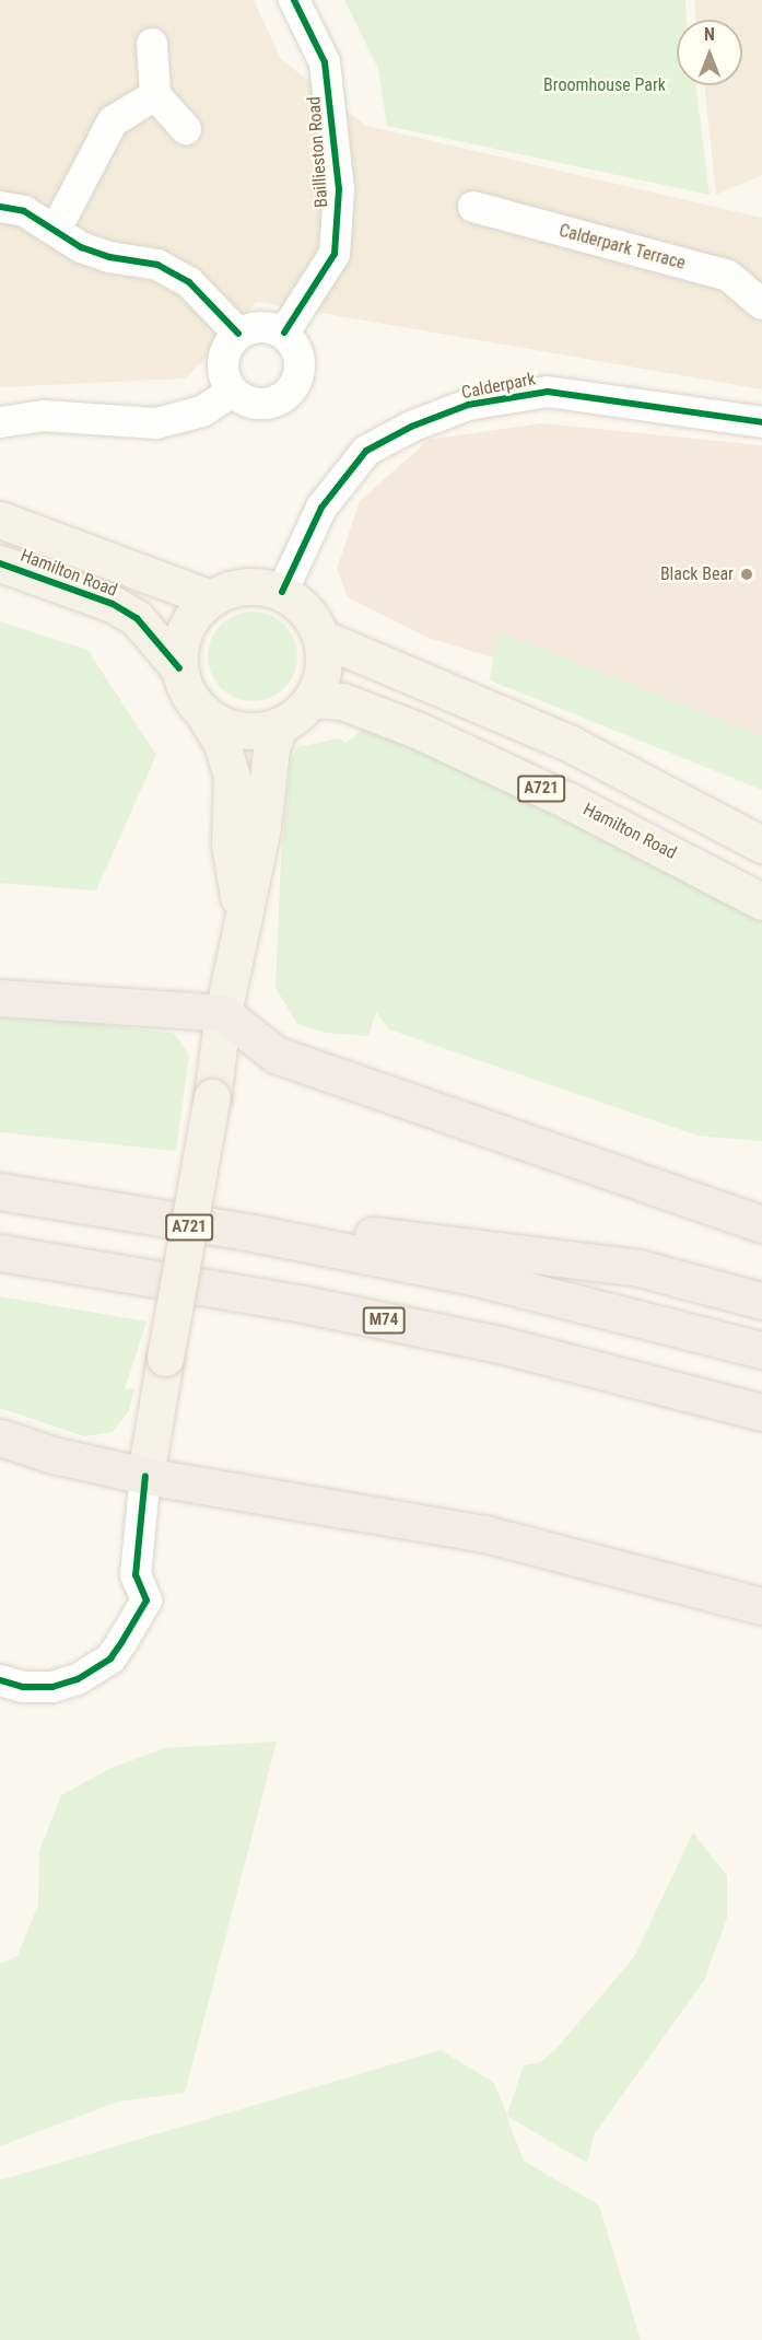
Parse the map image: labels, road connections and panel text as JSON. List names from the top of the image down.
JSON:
{
  "streets": {
    "highway": ["M74"],
    "main road": ["Hamilton Road", "A721"],
    "street": ["Baillieston Road", "Calderpark Terrace", "Calderpark"]
  },
  "crossings": [
    ["Calderpark", "Hamilton Road"],
    ["Calderpark", "A721"],
    ["Hamilton Road", "A721"]
  ],
  "parks": ["Broomhouse Park"],
  "places": ["Black Bear"],
  "north": "top"
}
